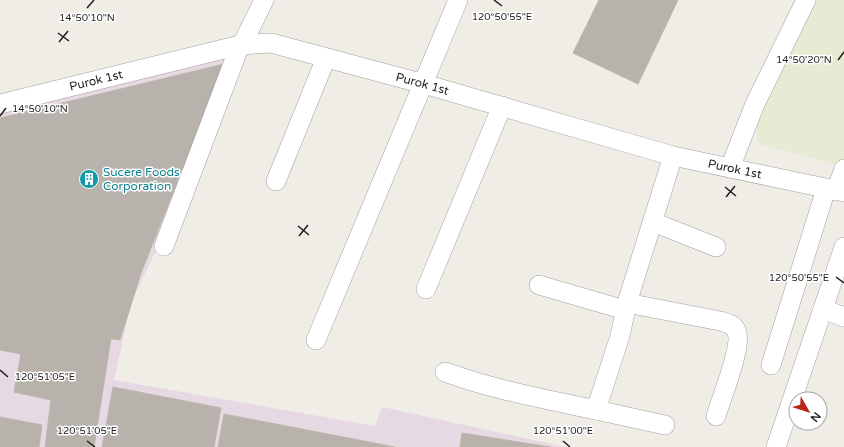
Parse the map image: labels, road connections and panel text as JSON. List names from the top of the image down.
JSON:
{
  "streets": {
    "street": ["Purok 1st"]
  },
  "places": {
    "building": ["Sucere Foods Corporation"]
  },
  "north": "bottom right",
  "coordinates": [
    "120°50'55\"E",
    "14°50'10\"N",
    "14°50'20\"N",
    "120°51'05\"E",
    "120°51'00\"E"
  ]
}
